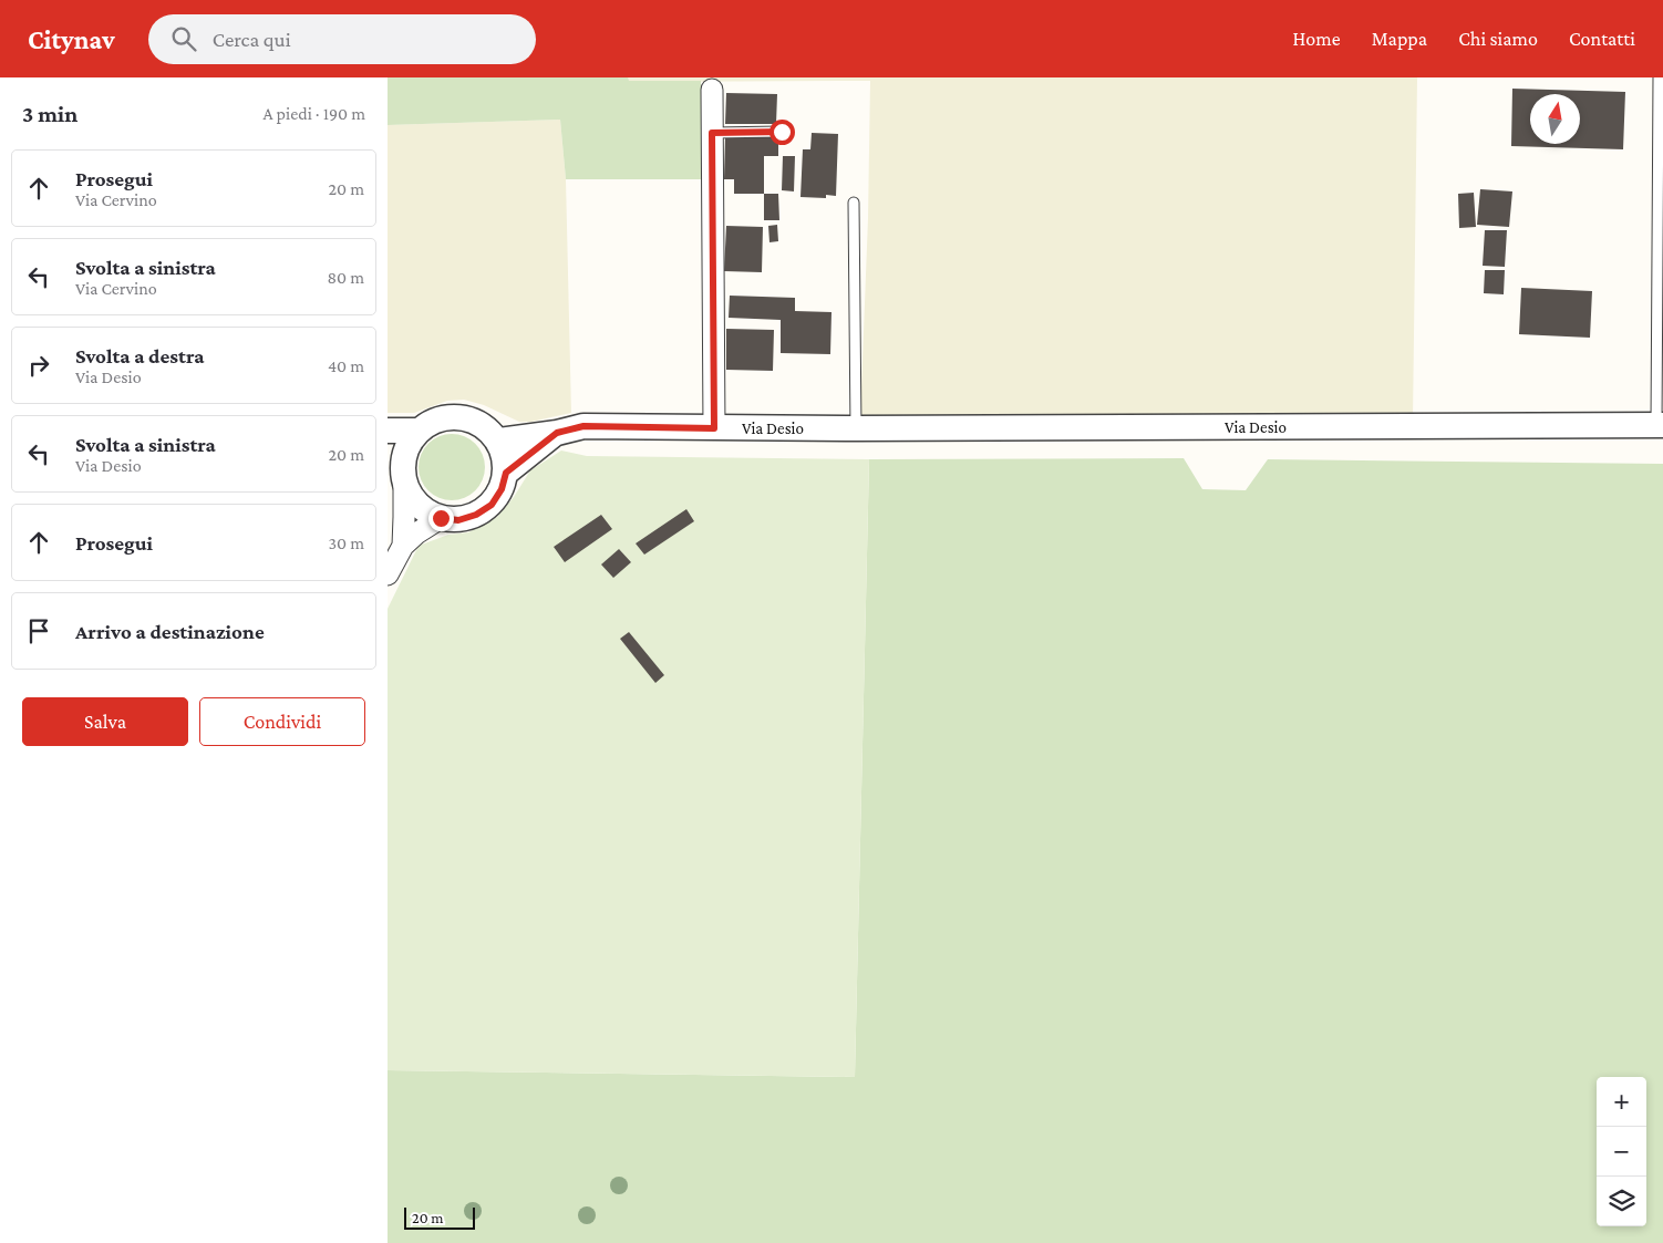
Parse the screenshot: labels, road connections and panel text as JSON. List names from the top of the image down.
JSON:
{
  "streets": {
    "street": ["Via Desio"]
  },
  "scale_bar": "20 m",
  "north": "top",
  "page": {
    "header": "Citynav",
    "search": "Cerca qui",
    "nav": [
      "Home",
      "Mappa",
      "Chi siamo",
      "Contatti"
    ],
    "heading": ["3 min", "A piedi · 190 m"],
    "list": [
      ["Prosegui", "Via Cervino", "20 m"],
      ["Svolta a sinistra", "Via Cervino", "80 m"],
      ["Svolta a destra", "Via Desio", "40 m"],
      ["Svolta a sinistra", "Via Desio", "20 m"],
      ["Prosegui", "30 m"],
      "Arrivo a destinazione"
    ],
    "buttons": ["Salva", "Condividi"],
    "map_buttons": ["+", "−"],
    "scale": "20 m"
  }
}
